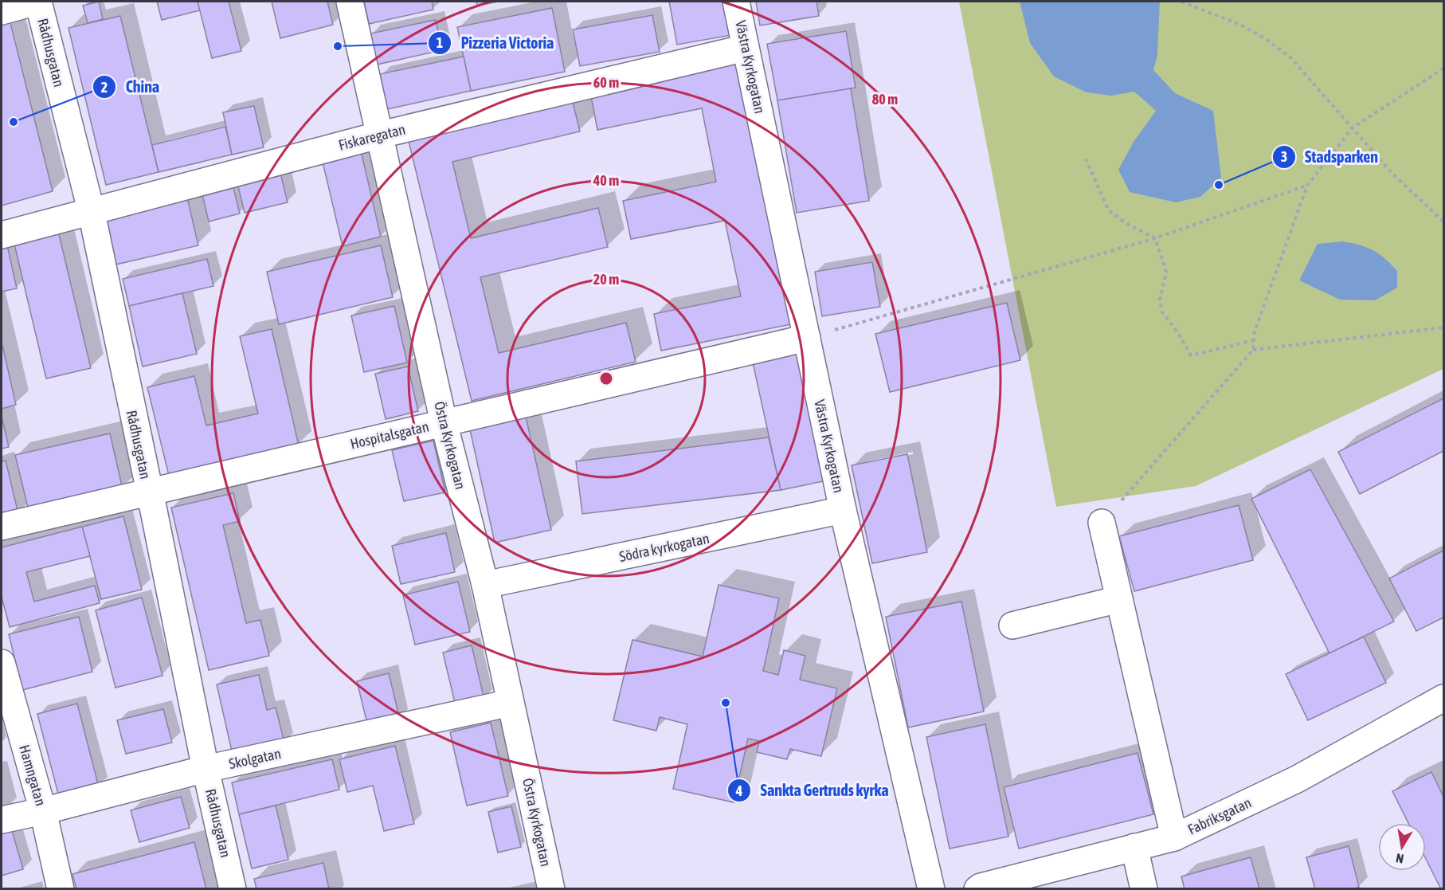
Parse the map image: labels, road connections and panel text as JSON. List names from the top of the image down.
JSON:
{
  "streets": {
    "street": [
      "Rådhusgatan",
      "Västra Kyrkogatan",
      "Fiskaregatan",
      "Hospitalsgatan",
      "Östra Kyrkogatan",
      "Södra kyrkogatan",
      "Skolgatan",
      "Hamngatan",
      "Fabriksgatan"
    ]
  },
  "crossings": [
    ["Rådhusgatan", "Fiskaregatan"],
    ["Rådhusgatan", "Hospitalsgatan"],
    ["Rådhusgatan", "Skolgatan"],
    ["Västra Kyrkogatan", "Fiskaregatan"],
    ["Västra Kyrkogatan", "Hospitalsgatan"],
    ["Västra Kyrkogatan", "Södra kyrkogatan"],
    ["Fiskaregatan", "Östra Kyrkogatan"],
    ["Hospitalsgatan", "Östra Kyrkogatan"],
    ["Östra Kyrkogatan", "Södra kyrkogatan"],
    ["Östra Kyrkogatan", "Skolgatan"],
    ["Skolgatan", "Hamngatan"]
  ],
  "places": [
    "Pizzeria Victoria",
    "China",
    "Stadsparken",
    "Sankta Gertruds kyrka"
  ],
  "north": "bottom",
  "rings": [
    "60 m",
    "80 m",
    "40 m",
    "20 m"
  ]
}
